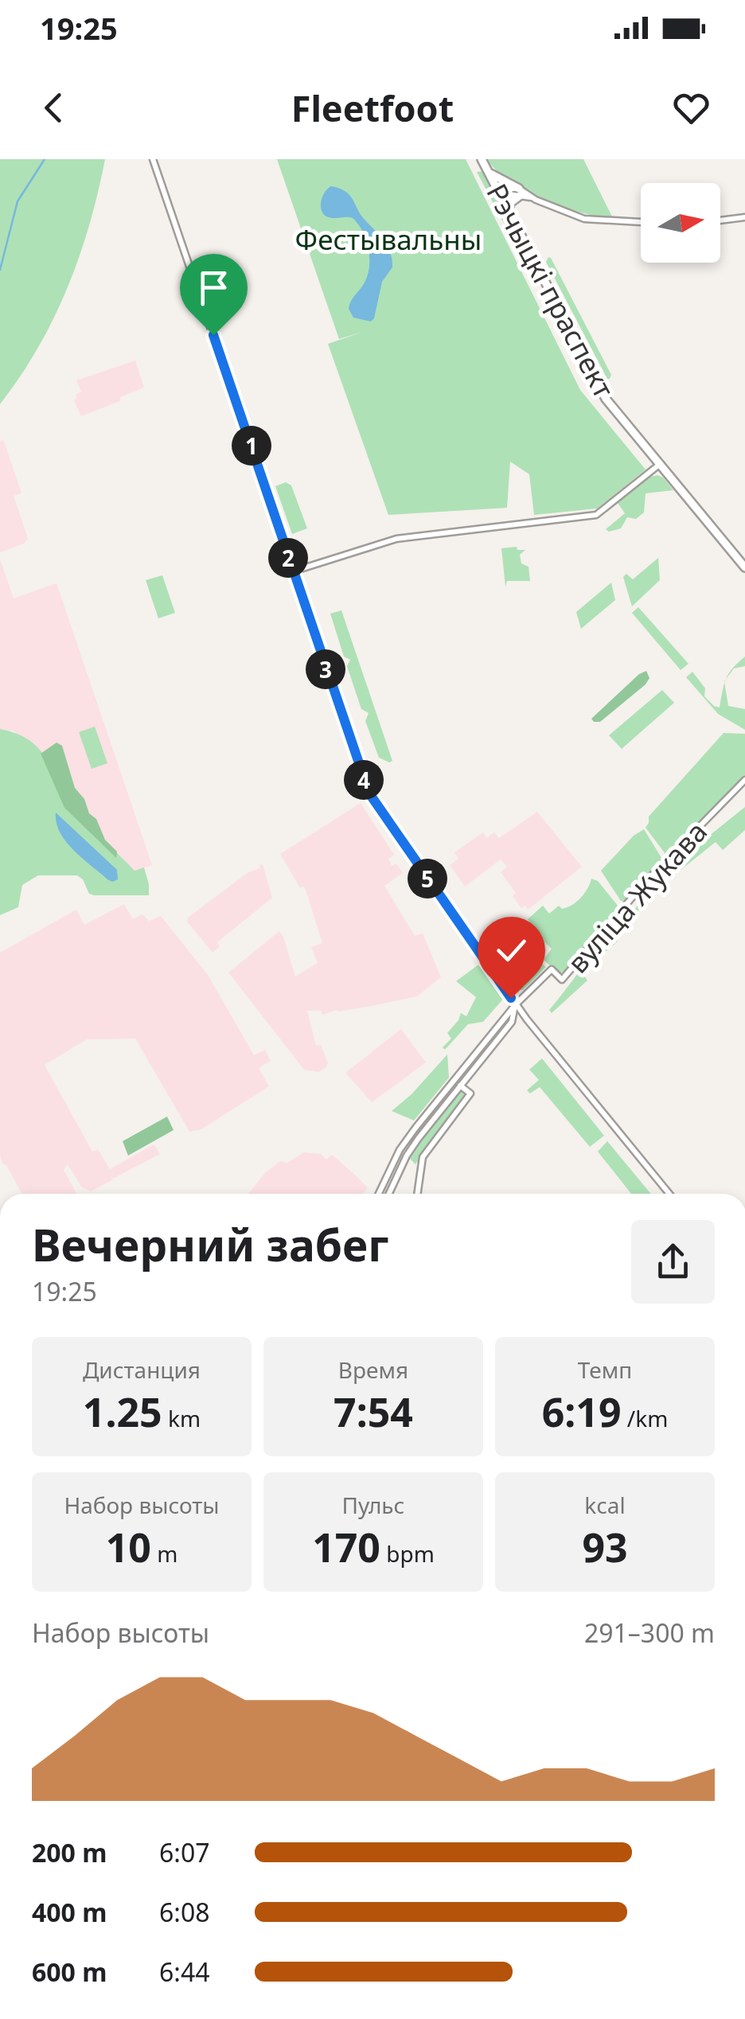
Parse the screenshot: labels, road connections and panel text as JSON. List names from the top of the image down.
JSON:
{
  "streets": {
    "main road": ["Рэчыцкі праспект", "вуліца Жукава"]
  },
  "parks": ["Фестывальны"],
  "north": "right",
  "page": {
    "status": "19:25",
    "header": "Fleetfoot",
    "pins": [
      "1",
      "2",
      "3",
      "4",
      "5"
    ],
    "heading": ["Вечерний забег", "19:25"],
    "stats": [
      ["Дистанция", "1.25 km"],
      ["Время", "7:54"],
      ["Темп", "6:19 /km"],
      ["Набор высоты", "10 m"],
      ["Пульс", "170 bpm"],
      ["kcal", "93"]
    ],
    "chart": ["Набор высоты", "291–300 m"],
    "list": [
      {
        "name": "200 m",
        "note": "6:07"
      },
      {
        "name": "400 m",
        "note": "6:08"
      },
      {
        "name": "600 m",
        "note": "6:44"
      }
    ]
  }
}
